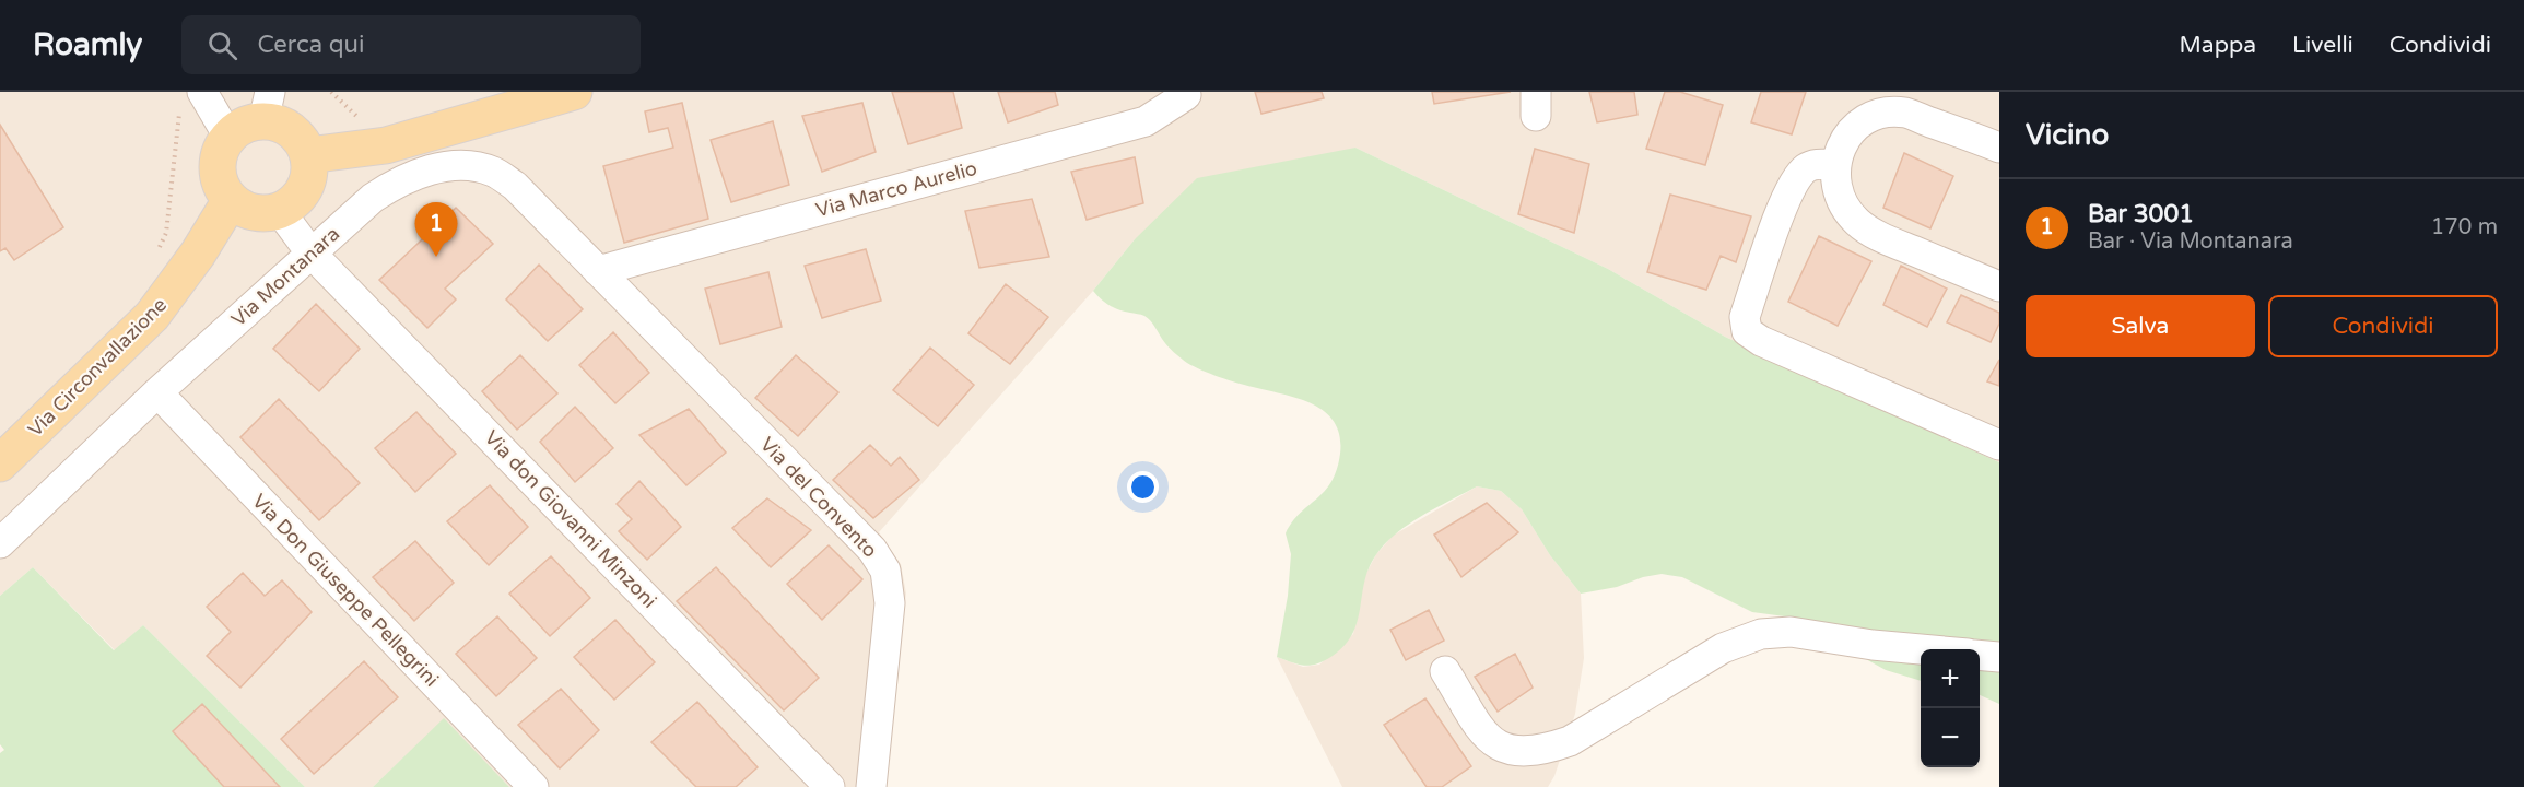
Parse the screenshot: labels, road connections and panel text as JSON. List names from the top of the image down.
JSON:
{
  "streets": {
    "main road": ["Via Circonvallazione"],
    "street": [
      "Via Marco Aurelio",
      "Via Montanara",
      "Via del Convento",
      "Via don Giovanni Minzoni",
      "Via Don Giuseppe Pellegrini"
    ]
  },
  "crossings": [
    ["Via Marco Aurelio", "Via Montanara"],
    ["Via Marco Aurelio", "Via del Convento"],
    ["Via Montanara", "Via del Convento"],
    ["Via Montanara", "Via don Giovanni Minzoni"],
    ["Via Montanara", "Via Don Giuseppe Pellegrini"],
    ["Via Circonvallazione", "Via don Giovanni Minzoni"]
  ],
  "page": {
    "header": "Roamly",
    "search": "Cerca qui",
    "nav": ["Mappa", "Livelli", "Condividi"],
    "heading": "Vicino",
    "list": [
      {
        "mark": "1",
        "name": "Bar 3001",
        "note": "Bar · Via Montanara",
        "value": "170 m"
      }
    ],
    "pins": "1",
    "buttons": ["Salva", "Condividi"],
    "map_buttons": ["+", "−"]
  }
}
